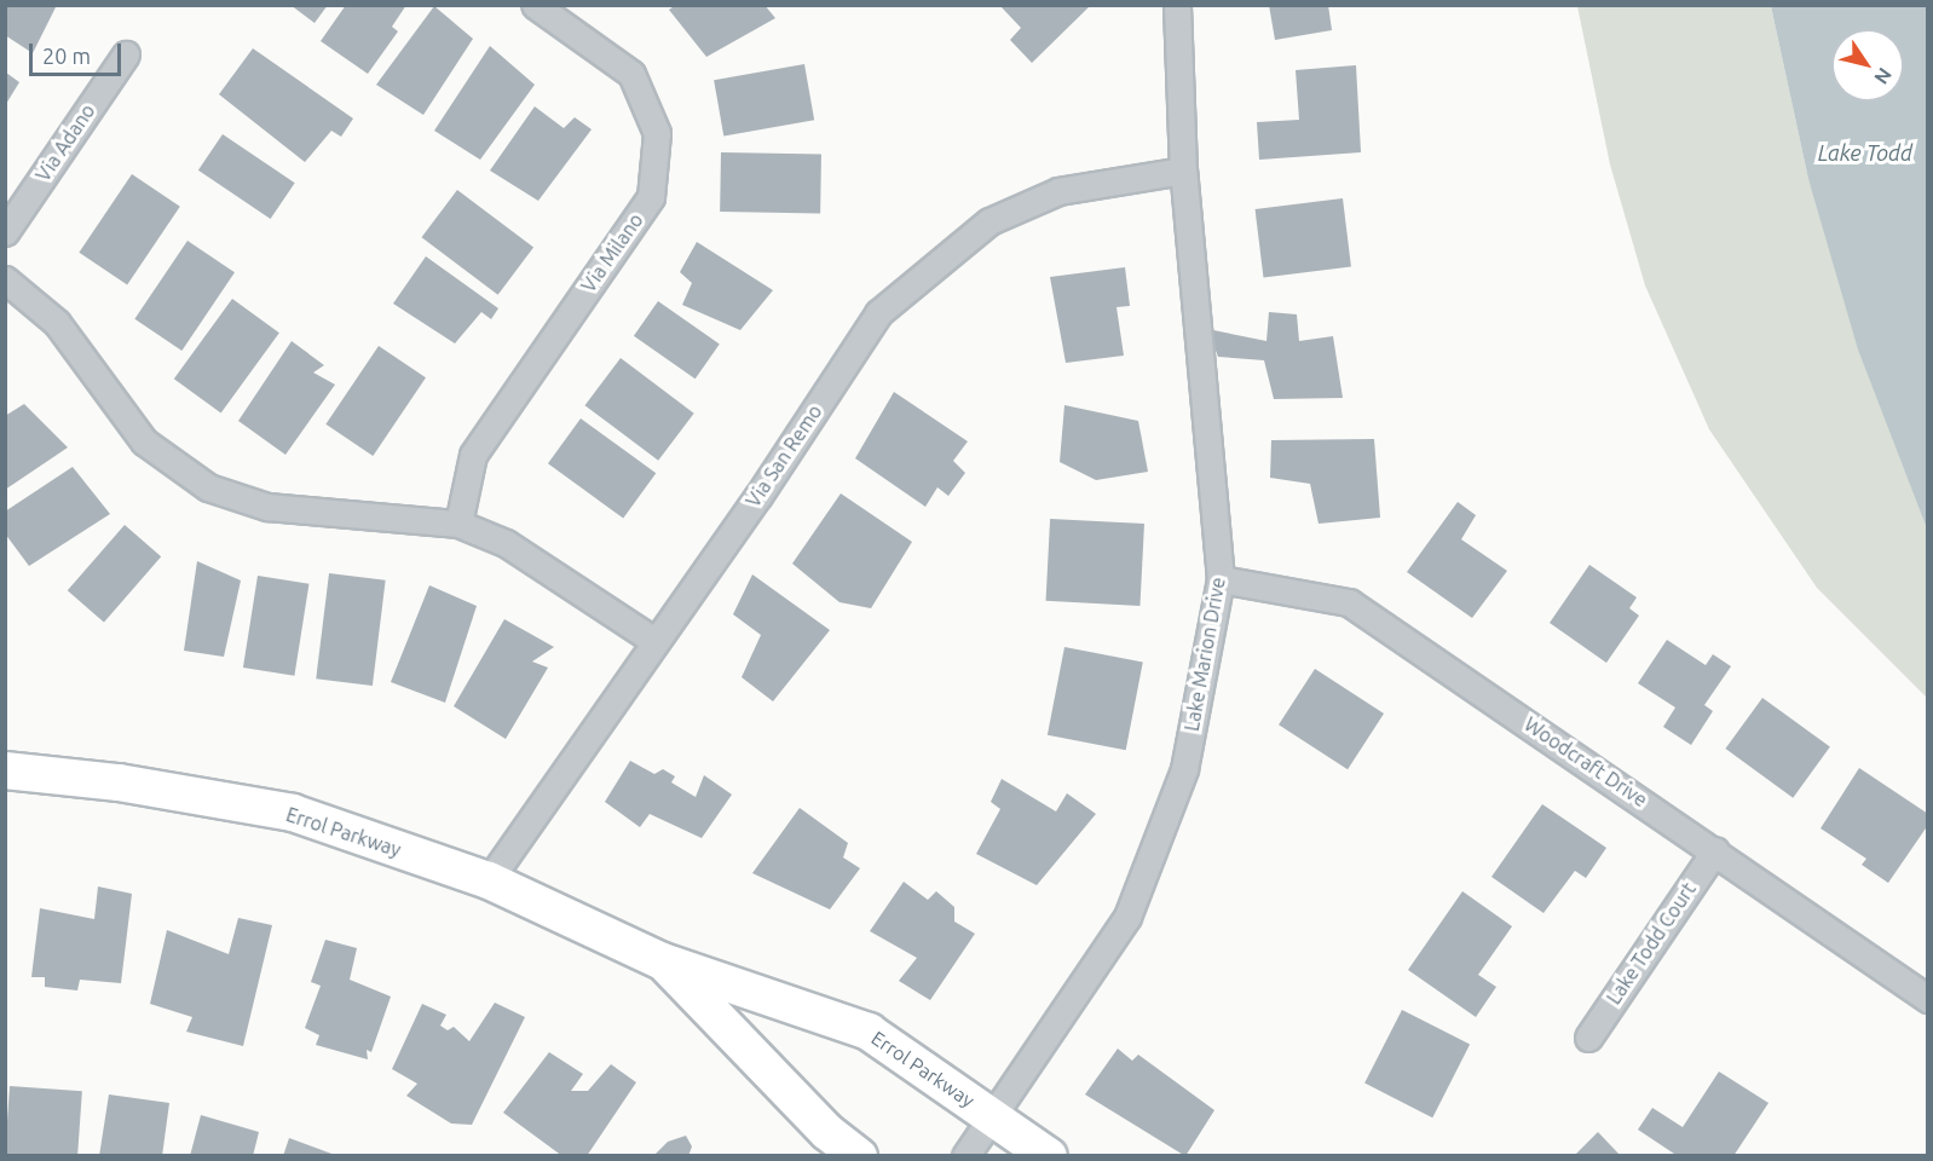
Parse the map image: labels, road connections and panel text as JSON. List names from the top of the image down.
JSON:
{
  "streets": {
    "street": [
      "Via Adano",
      "Via Milano",
      "Via San Remo",
      "Lake Marion Drive",
      "Woodcraft Drive",
      "Errol Parkway",
      "Lake Todd Court"
    ]
  },
  "crossings": [
    ["Via San Remo", "Lake Marion Drive"],
    ["Via San Remo", "Errol Parkway"],
    ["Lake Marion Drive", "Woodcraft Drive"],
    ["Lake Marion Drive", "Errol Parkway"],
    ["Woodcraft Drive", "Lake Todd Court"]
  ],
  "water": ["Lake Todd"],
  "scale_bar": "20 m",
  "north": "bottom right"
}
